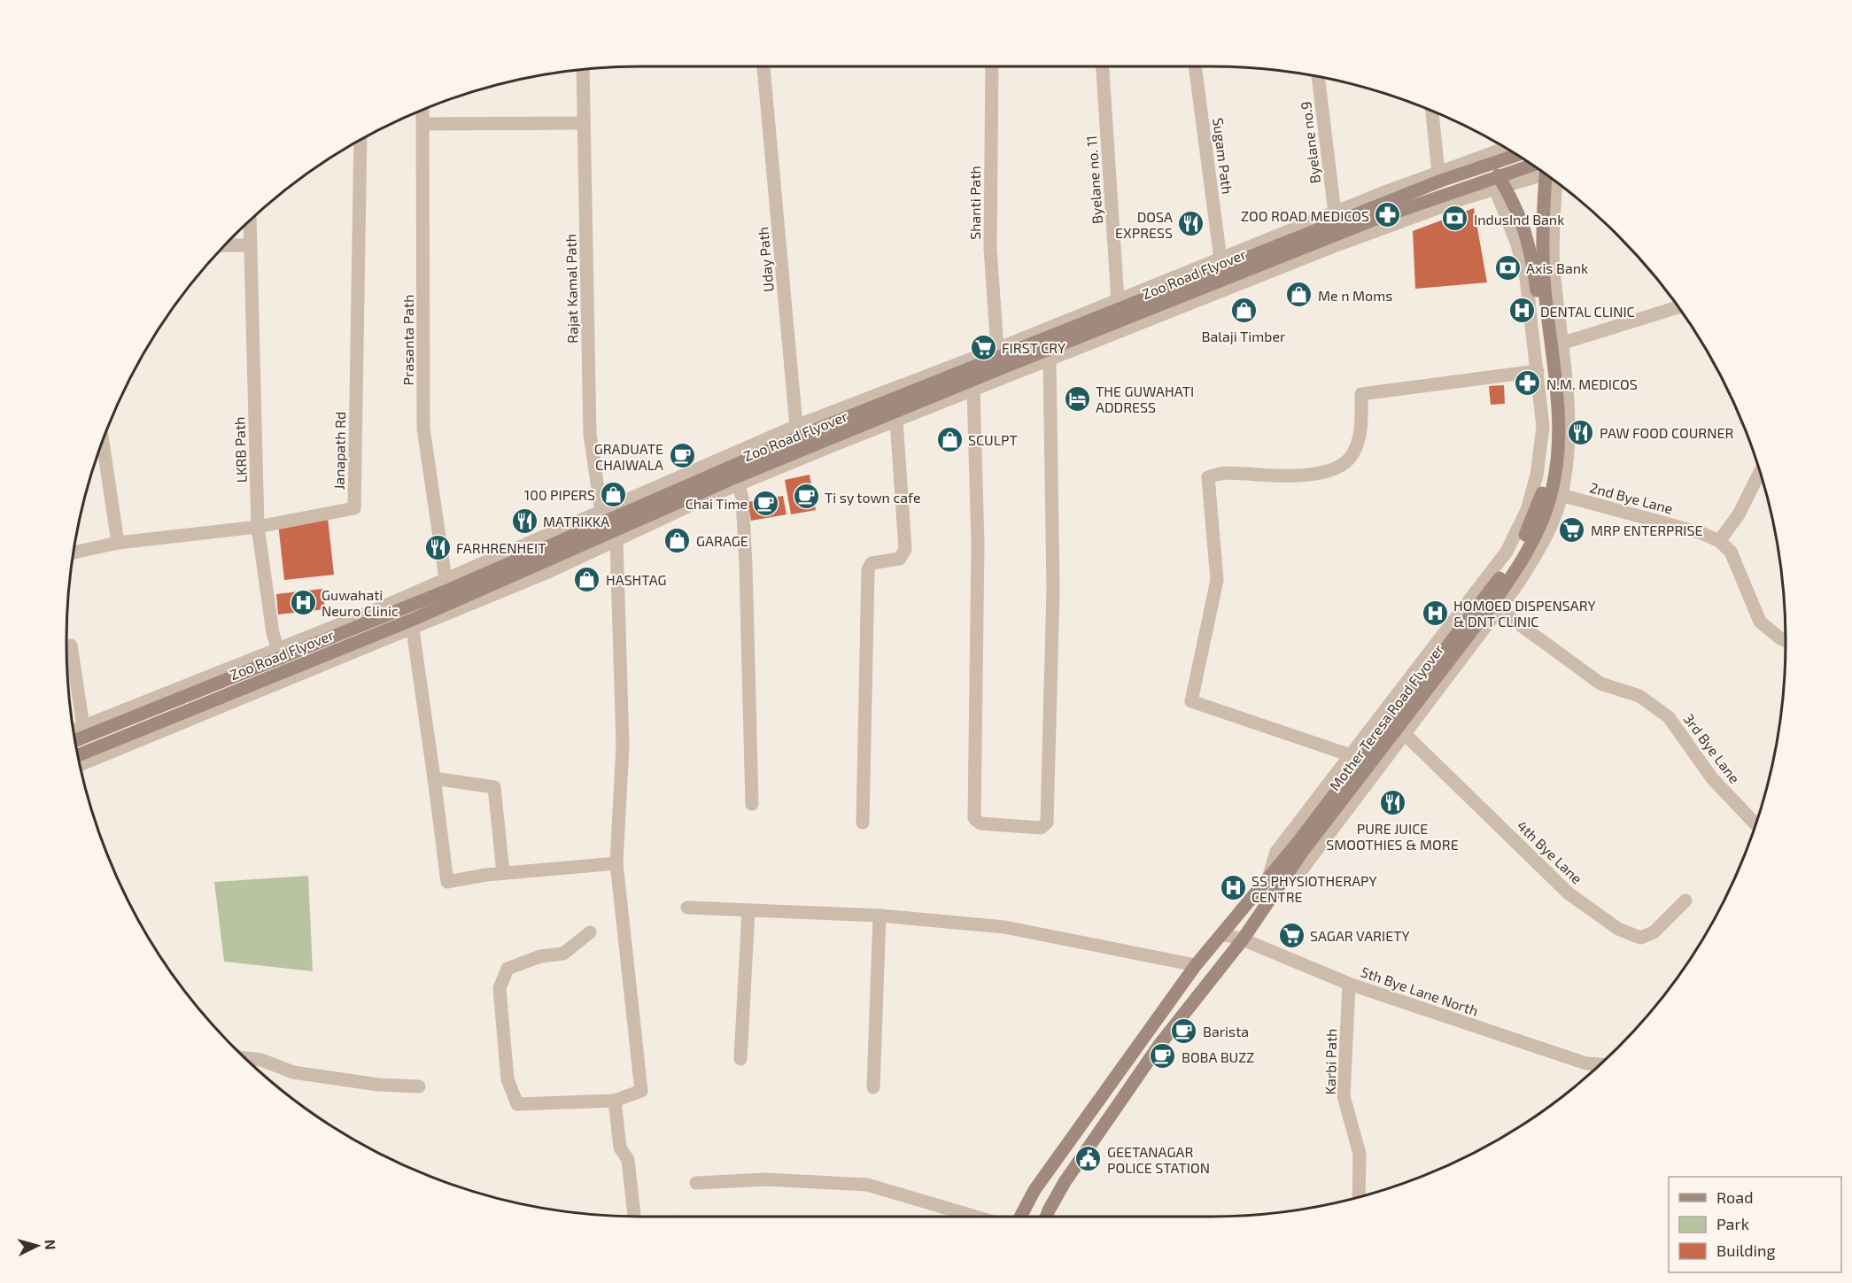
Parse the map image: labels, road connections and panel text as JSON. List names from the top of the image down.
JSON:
{
  "streets": {
    "main road": ["Zoo Road Flyover", "Mother Teresa Road Flyover"],
    "street": [
      "Byelane no.9",
      "Sugam Path",
      "Byelane no. 11",
      "Shanti Path",
      "Uday Path",
      "Rajat Kamal Path",
      "Prasanta Path",
      "LKRB Path",
      "Janapath Rd",
      "2nd Bye Lane",
      "3rd Bye Lane",
      "4th Bye Lane",
      "5th Bye Lane North",
      "Karbi Path"
    ]
  },
  "crossings": [
    ["Zoo Road Flyover", "Mother Teresa Road Flyover"],
    ["LKRB Path", "Janapath Rd"],
    ["5th Bye Lane North", "Karbi Path"]
  ],
  "places": {
    "pharmacy": ["ZOO ROAD MEDICOS", "N.M. MEDICOS"],
    "bank": ["IndusInd Bank", "Axis Bank"],
    "restaurant": [
      "DOSA EXPRESS",
      "PAW FOOD COURNER",
      "MATRIKKA",
      "FARHRENHEIT",
      "PURE JUICE SMOOTHIES & MORE"
    ],
    "shop": [
      "Me n Moms",
      "Balaji Timber",
      "SCULPT",
      "100 PIPERS",
      "GARAGE",
      "HASHTAG"
    ],
    "hospital": [
      "DENTAL CLINIC",
      "Guwahati Neuro Clinic",
      "HOMOED DISPENSARY & DNT CLINIC",
      "SS PHYSIOTHERAPY CENTRE"
    ],
    "supermarket": ["FIRST CRY", "MRP ENTERPRISE", "SAGAR VARIETY"],
    "hotel": ["THE GUWAHATI ADDRESS"],
    "cafe": [
      "GRADUATE CHAIWALA",
      "Ti sy town cafe",
      "Chai Time",
      "Barista",
      "BOBA BUZZ"
    ],
    "public building": ["GEETANAGAR POLICE STATION"]
  },
  "legend": ["Road", "Park", "Building"],
  "north": "right"
}
